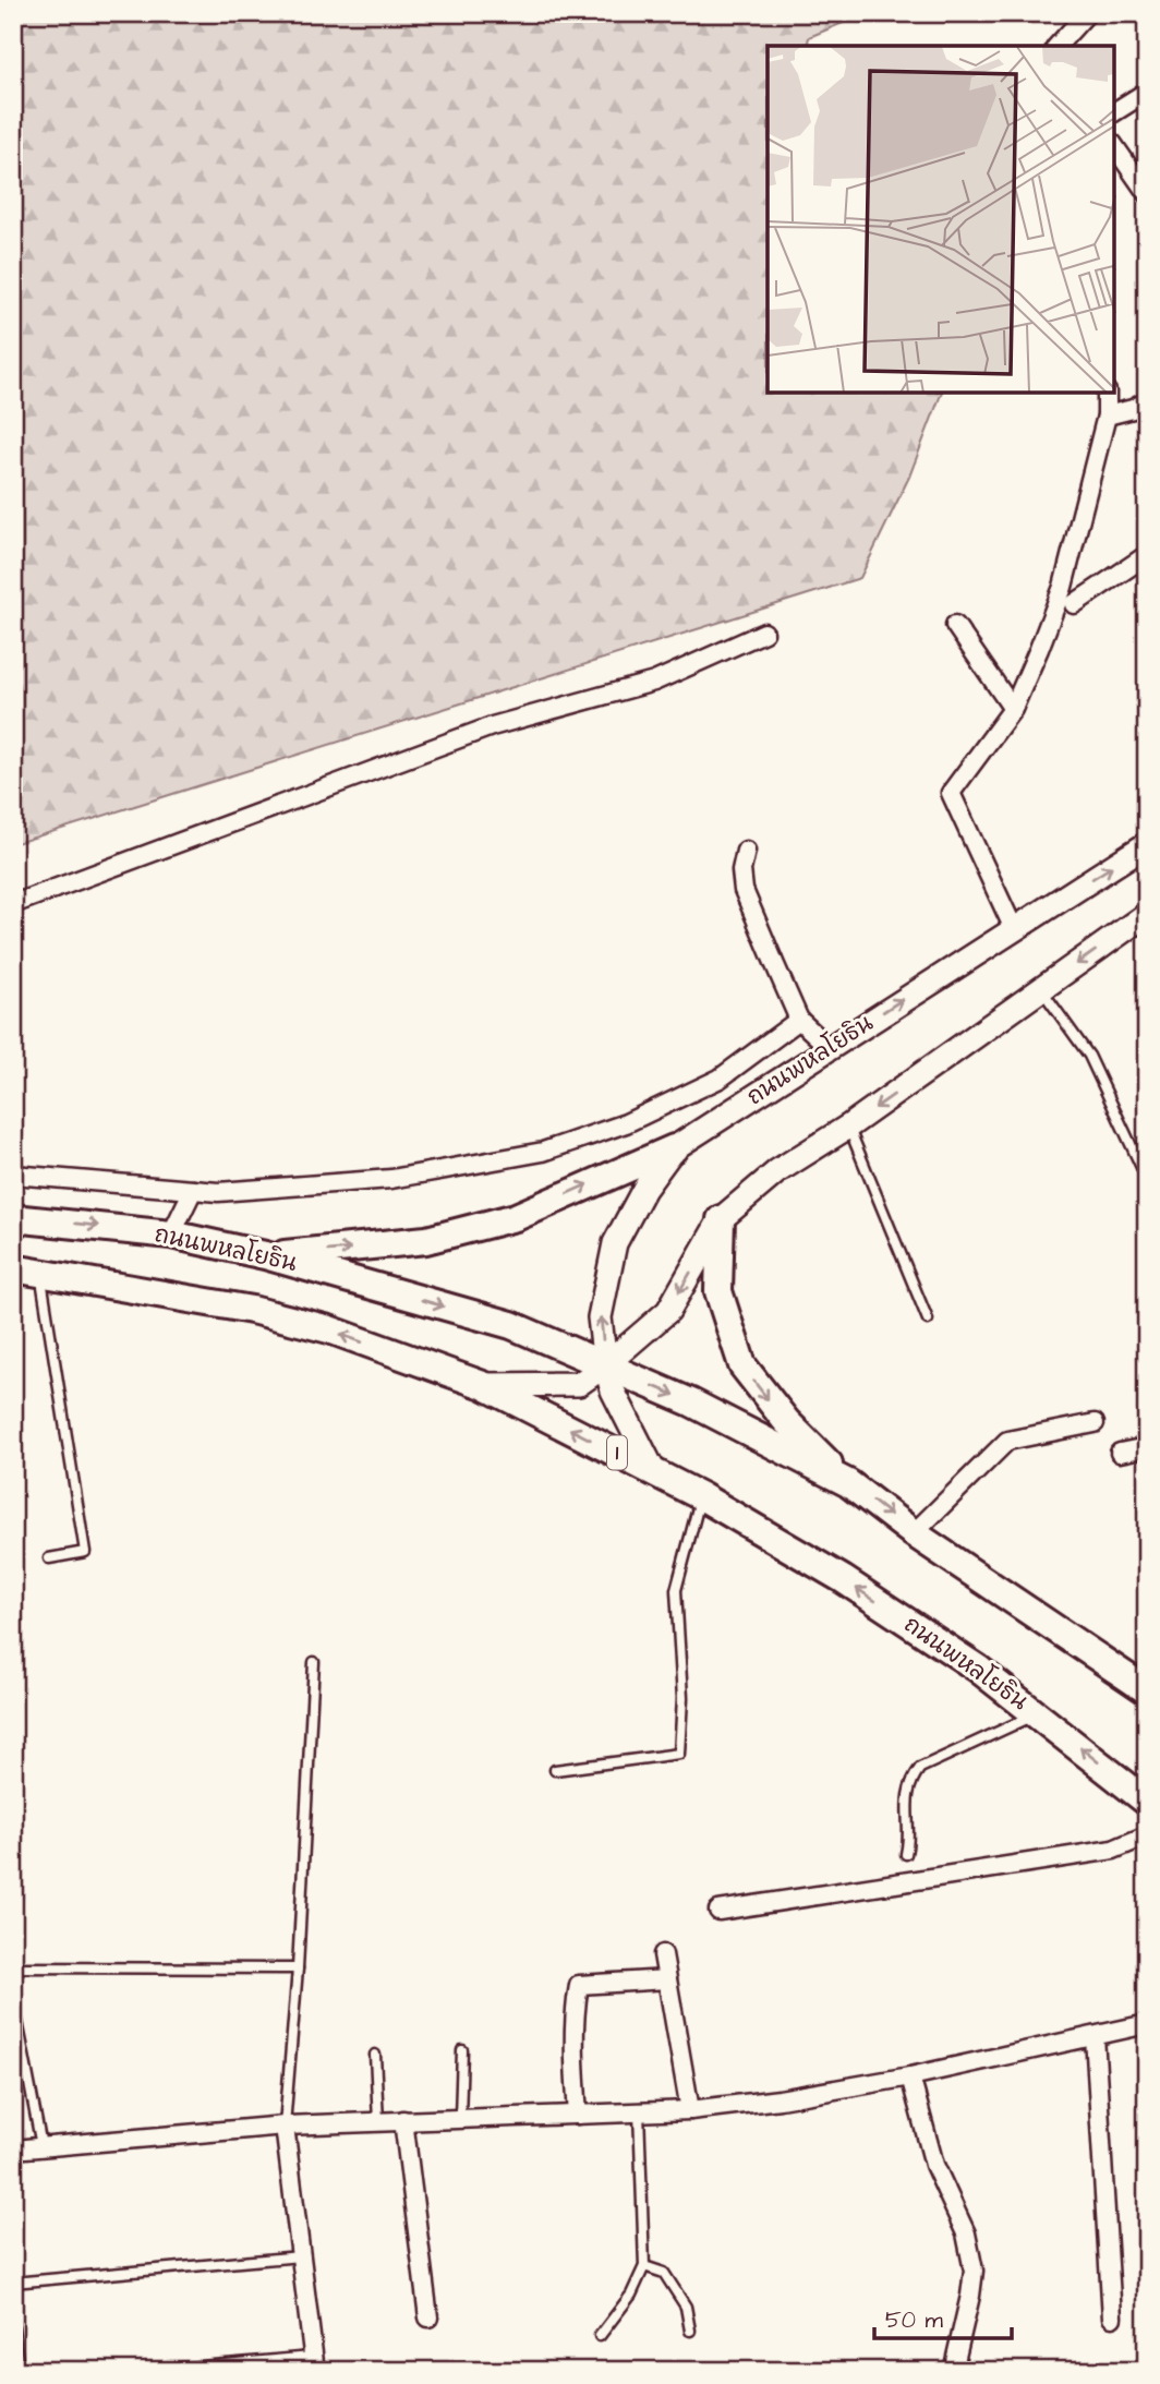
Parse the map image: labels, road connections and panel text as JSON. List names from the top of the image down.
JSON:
{
  "streets": {
    "main road": ["ถนนพหลโยธิน", "1"]
  },
  "scale_bar": "50 m"
}
